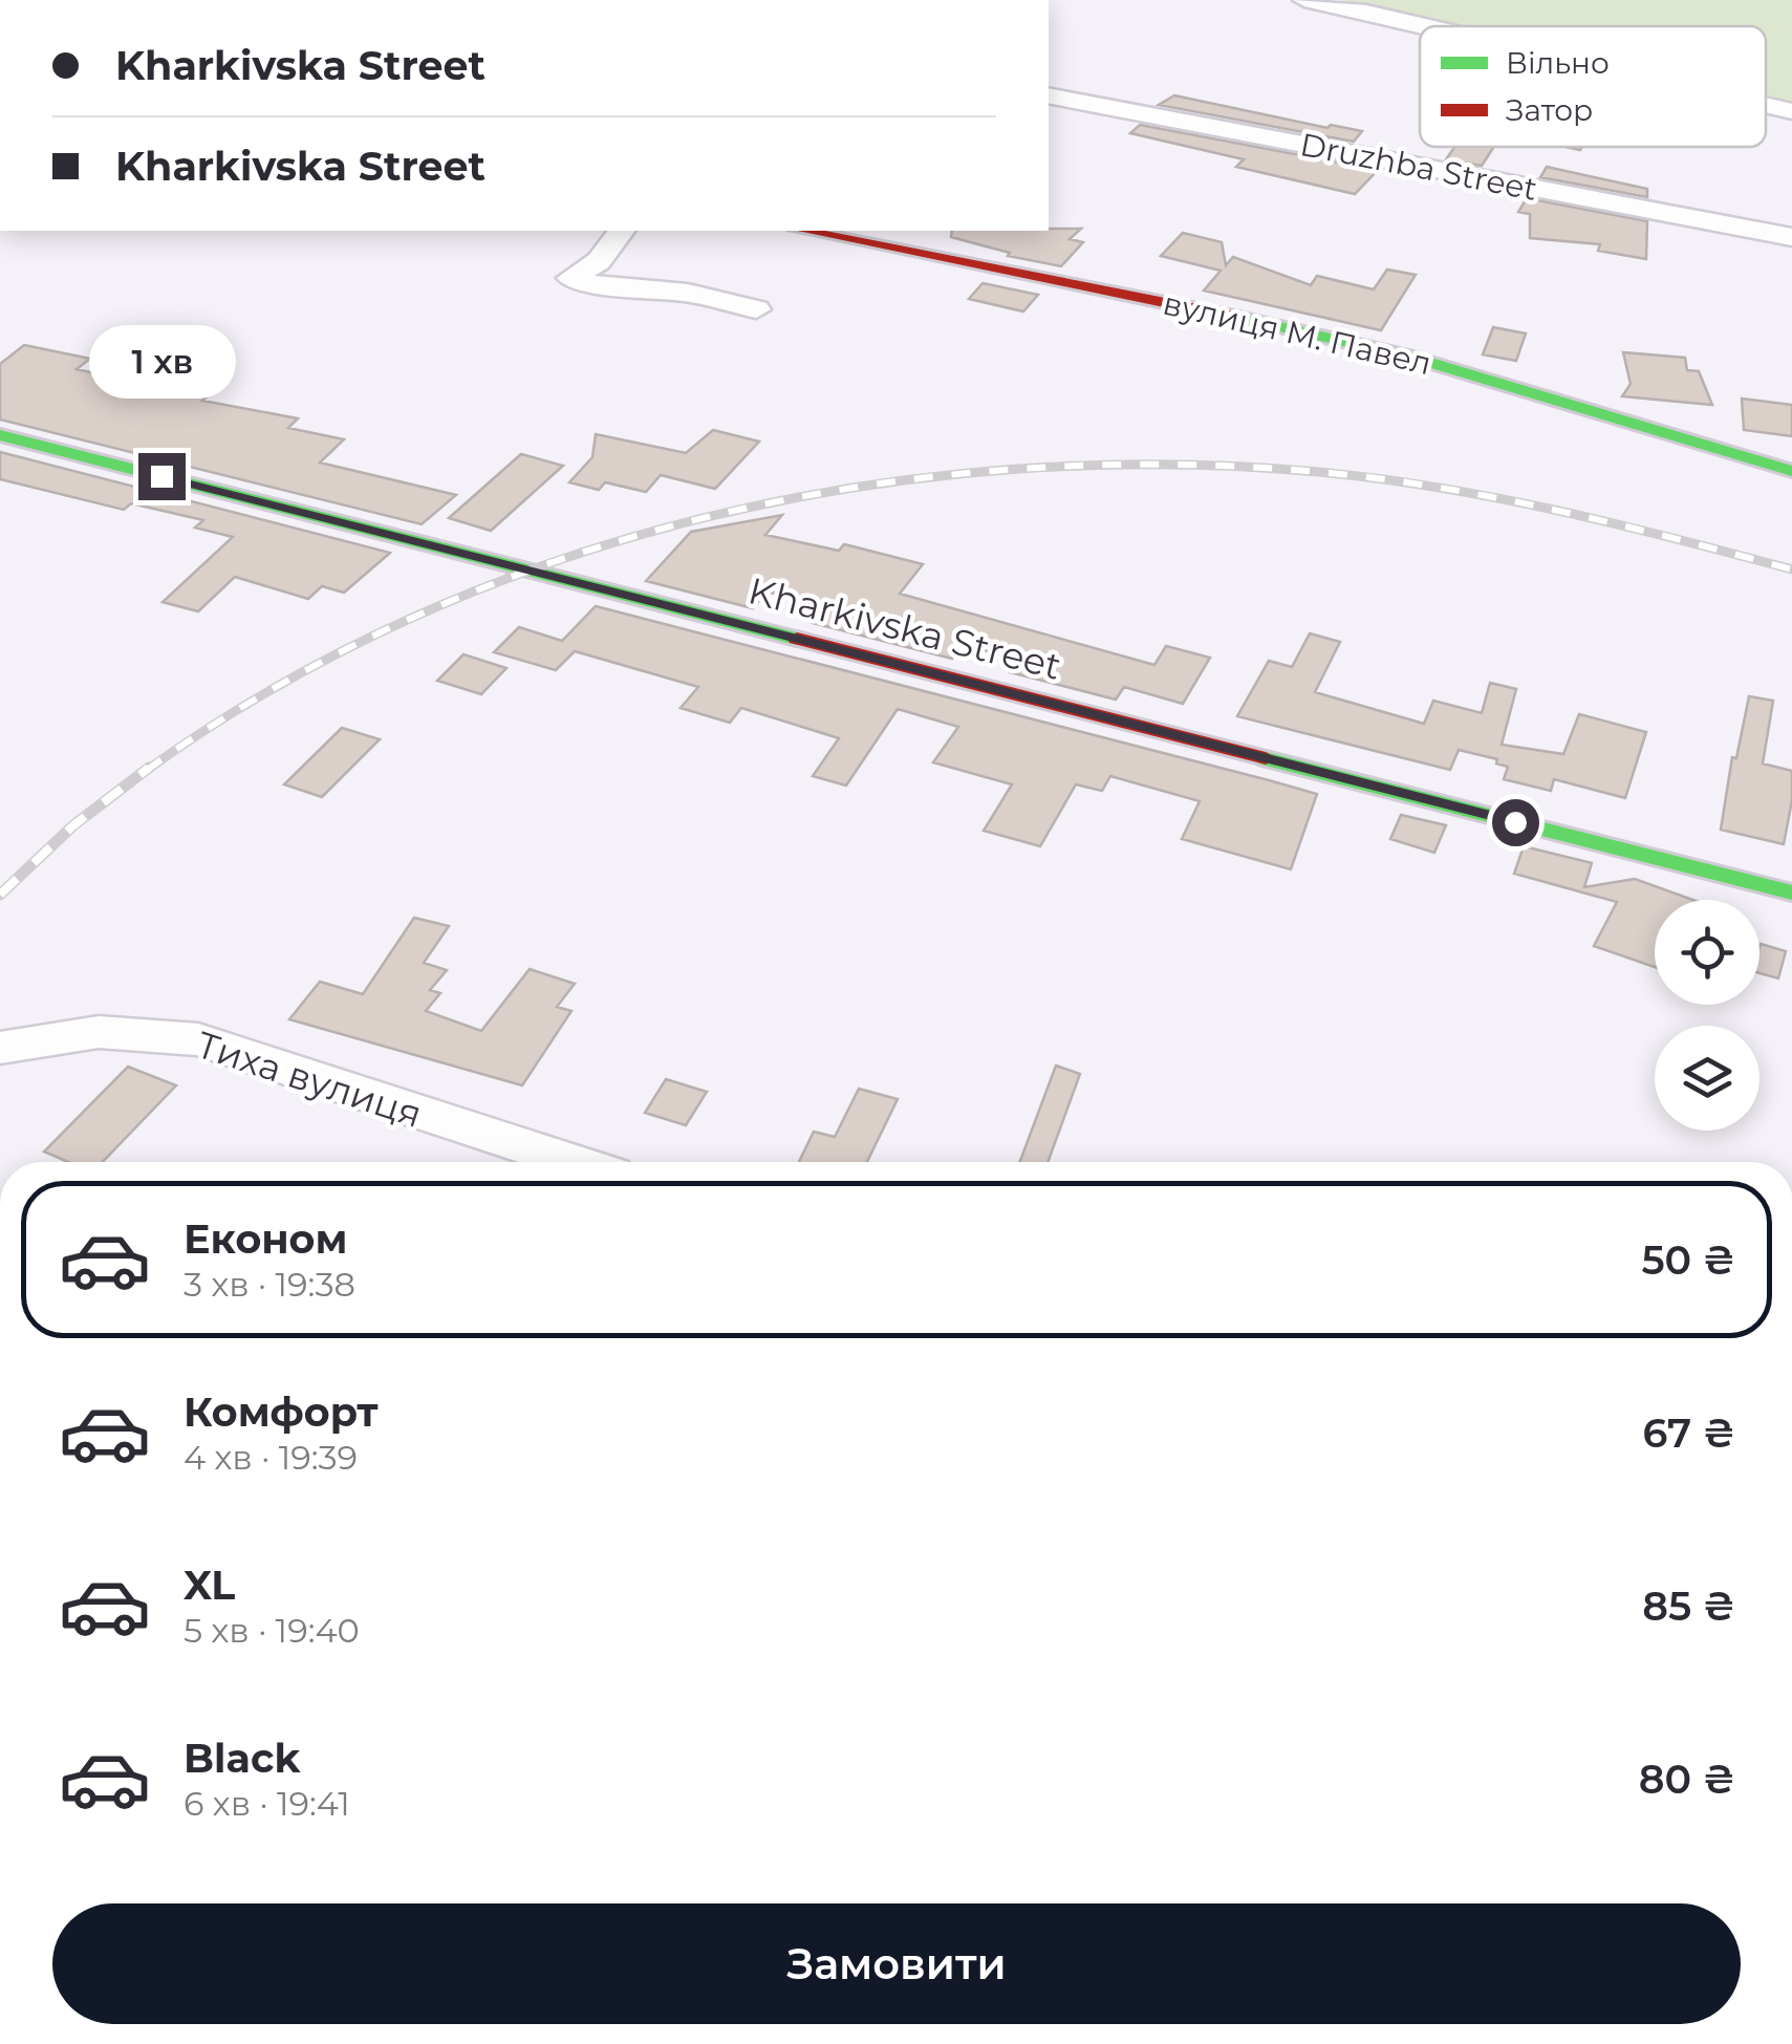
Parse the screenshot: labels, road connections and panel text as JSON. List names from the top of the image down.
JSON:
{
  "streets": {
    "street": [
      "Druzhba Street",
      "вулиця М. Павел",
      "Kharkivska Street",
      "Тиха вулиця"
    ]
  },
  "legend": ["Вільно", "Затор"],
  "page": {
    "banner": ["Kharkivska Street", "Kharkivska Street"],
    "bubble": "1 хв",
    "list": [
      {
        "name": "Економ",
        "note": "3 хв · 19:38",
        "value": "50 ₴"
      },
      {
        "name": "Комфорт",
        "note": "4 хв · 19:39",
        "value": "67 ₴"
      },
      {
        "name": "XL",
        "note": "5 хв · 19:40",
        "value": "85 ₴"
      },
      {
        "name": "Black",
        "note": "6 хв · 19:41",
        "value": "80 ₴"
      }
    ],
    "buttons": "Замовити"
  }
}
